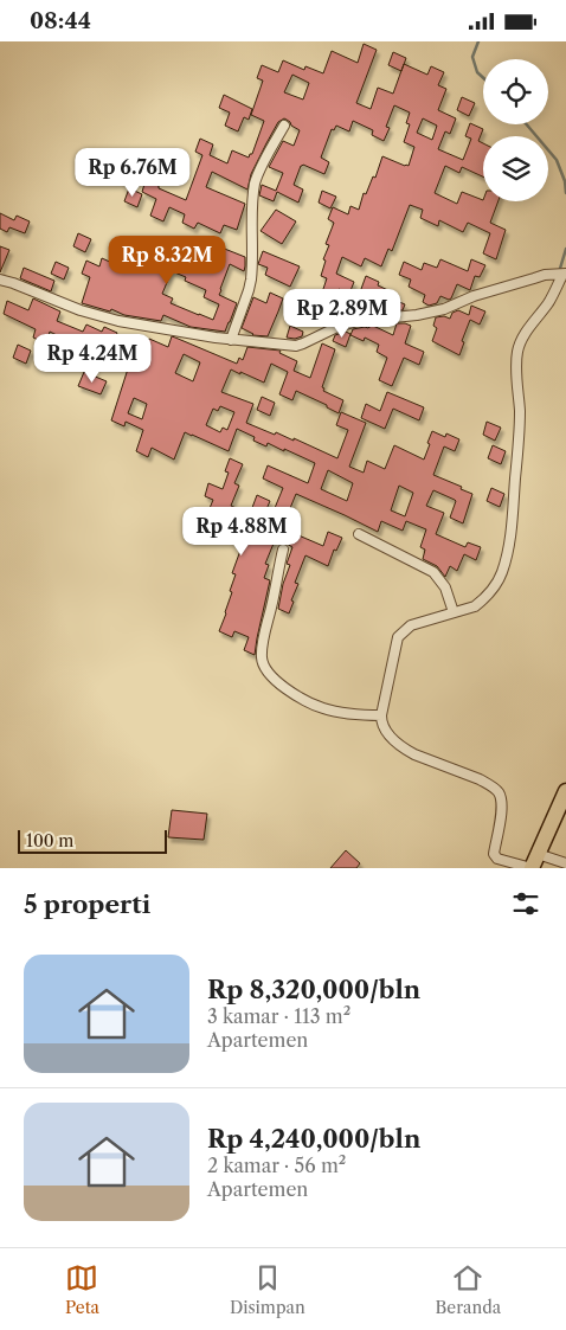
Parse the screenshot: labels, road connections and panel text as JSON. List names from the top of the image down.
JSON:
{
  "scale_bar": "100 m",
  "page": {
    "status": "08:44",
    "price": [
      "Rp 6.76M",
      "Rp 8.32M",
      "Rp 2.89M",
      "Rp 4.24M",
      "Rp 4.88M"
    ],
    "scale": "100 m",
    "heading": "5 properti",
    "list": [
      {
        "name": "Rp 8,320,000/bln",
        "note": "3 kamar · 113 m² · Apartemen"
      },
      {
        "name": "Rp 4,240,000/bln",
        "note": "2 kamar · 56 m² · Apartemen"
      }
    ],
    "tabs": ["Peta", "Disimpan", "Beranda"]
  }
}
